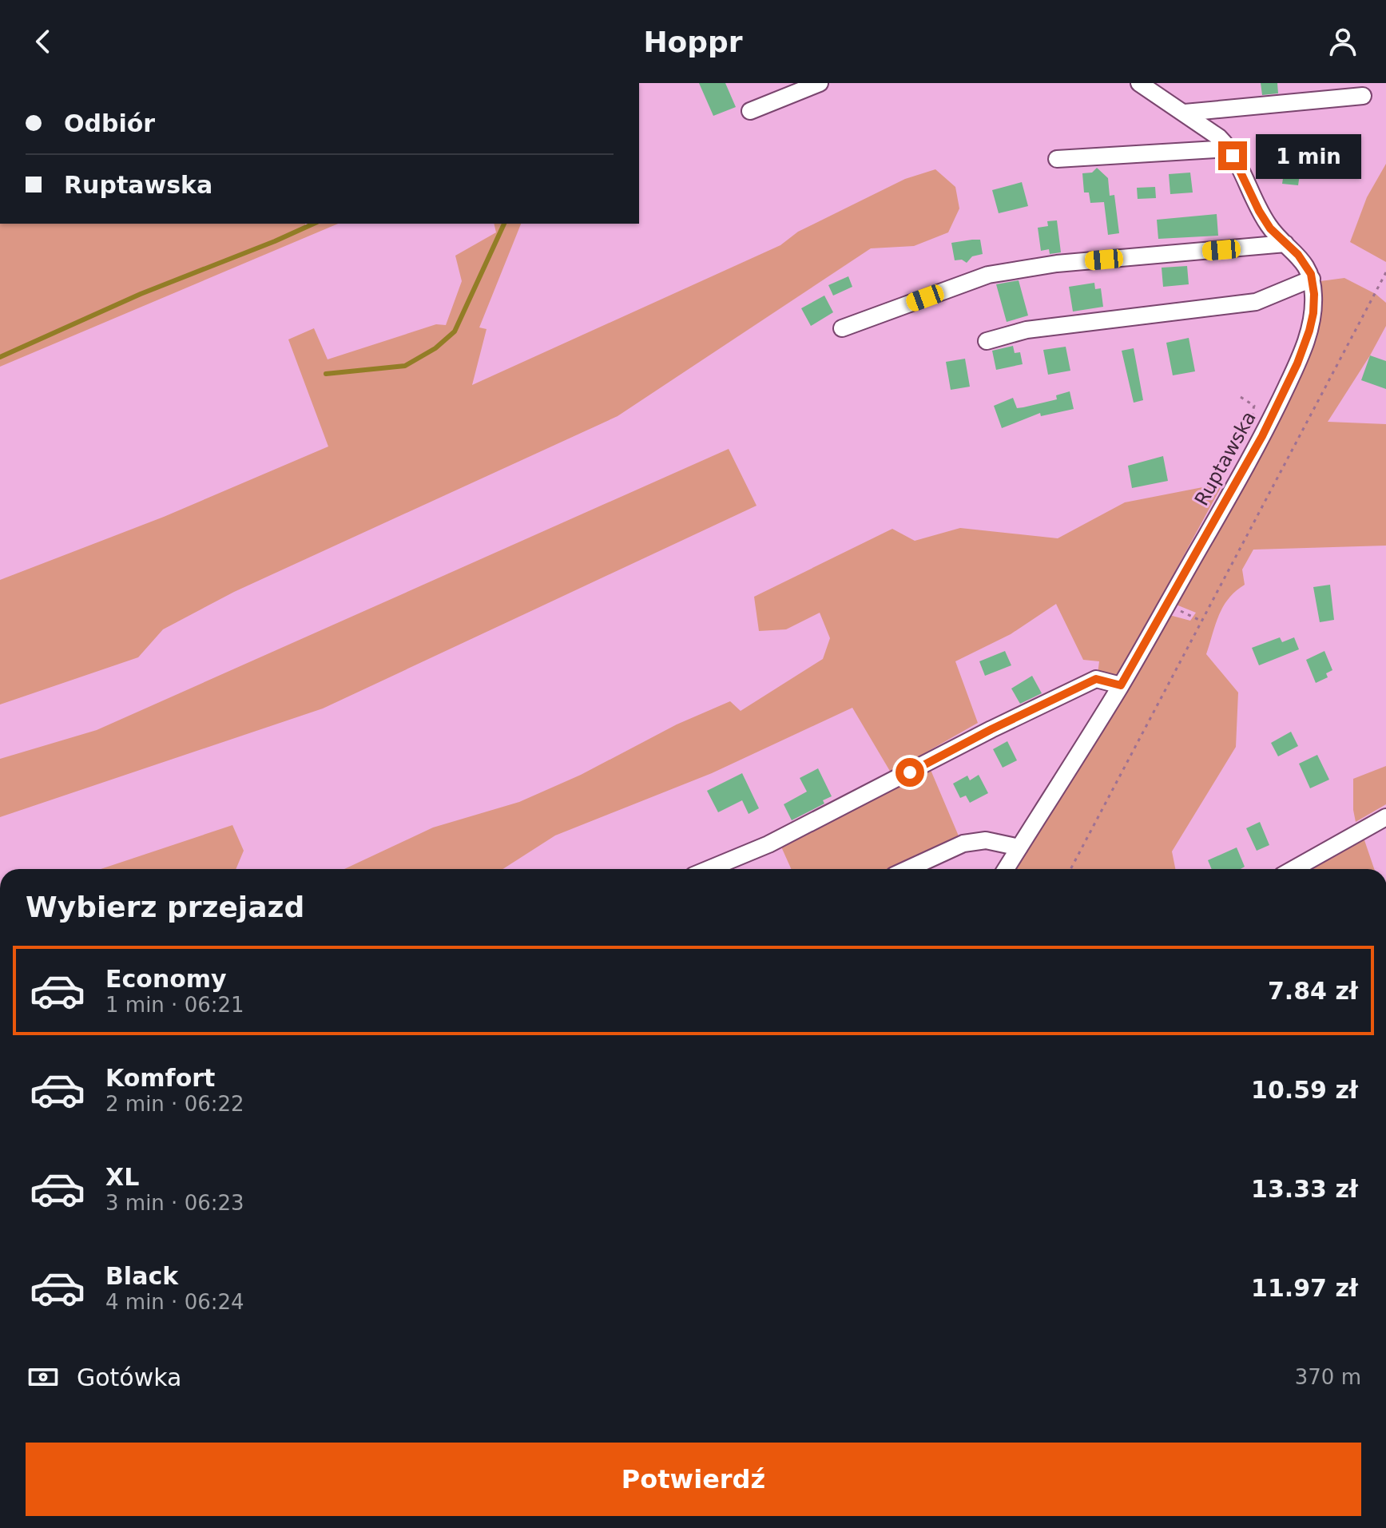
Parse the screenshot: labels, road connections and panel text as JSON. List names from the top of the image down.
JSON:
{
  "streets": {
    "street": ["Ruptawska"]
  },
  "page": {
    "header": "Hoppr",
    "banner": ["Odbiór", "Ruptawska"],
    "bubble": "1 min",
    "heading": "Wybierz przejazd",
    "list": [
      {
        "name": "Economy",
        "note": "1 min · 06:21",
        "value": "7.84 zł"
      },
      {
        "name": "Komfort",
        "note": "2 min · 06:22",
        "value": "10.59 zł"
      },
      {
        "name": "XL",
        "note": "3 min · 06:23",
        "value": "13.33 zł"
      },
      {
        "name": "Black",
        "note": "4 min · 06:24",
        "value": "11.97 zł"
      }
    ],
    "pay": ["Gotówka", "370 m"],
    "buttons": "Potwierdź"
  }
}
